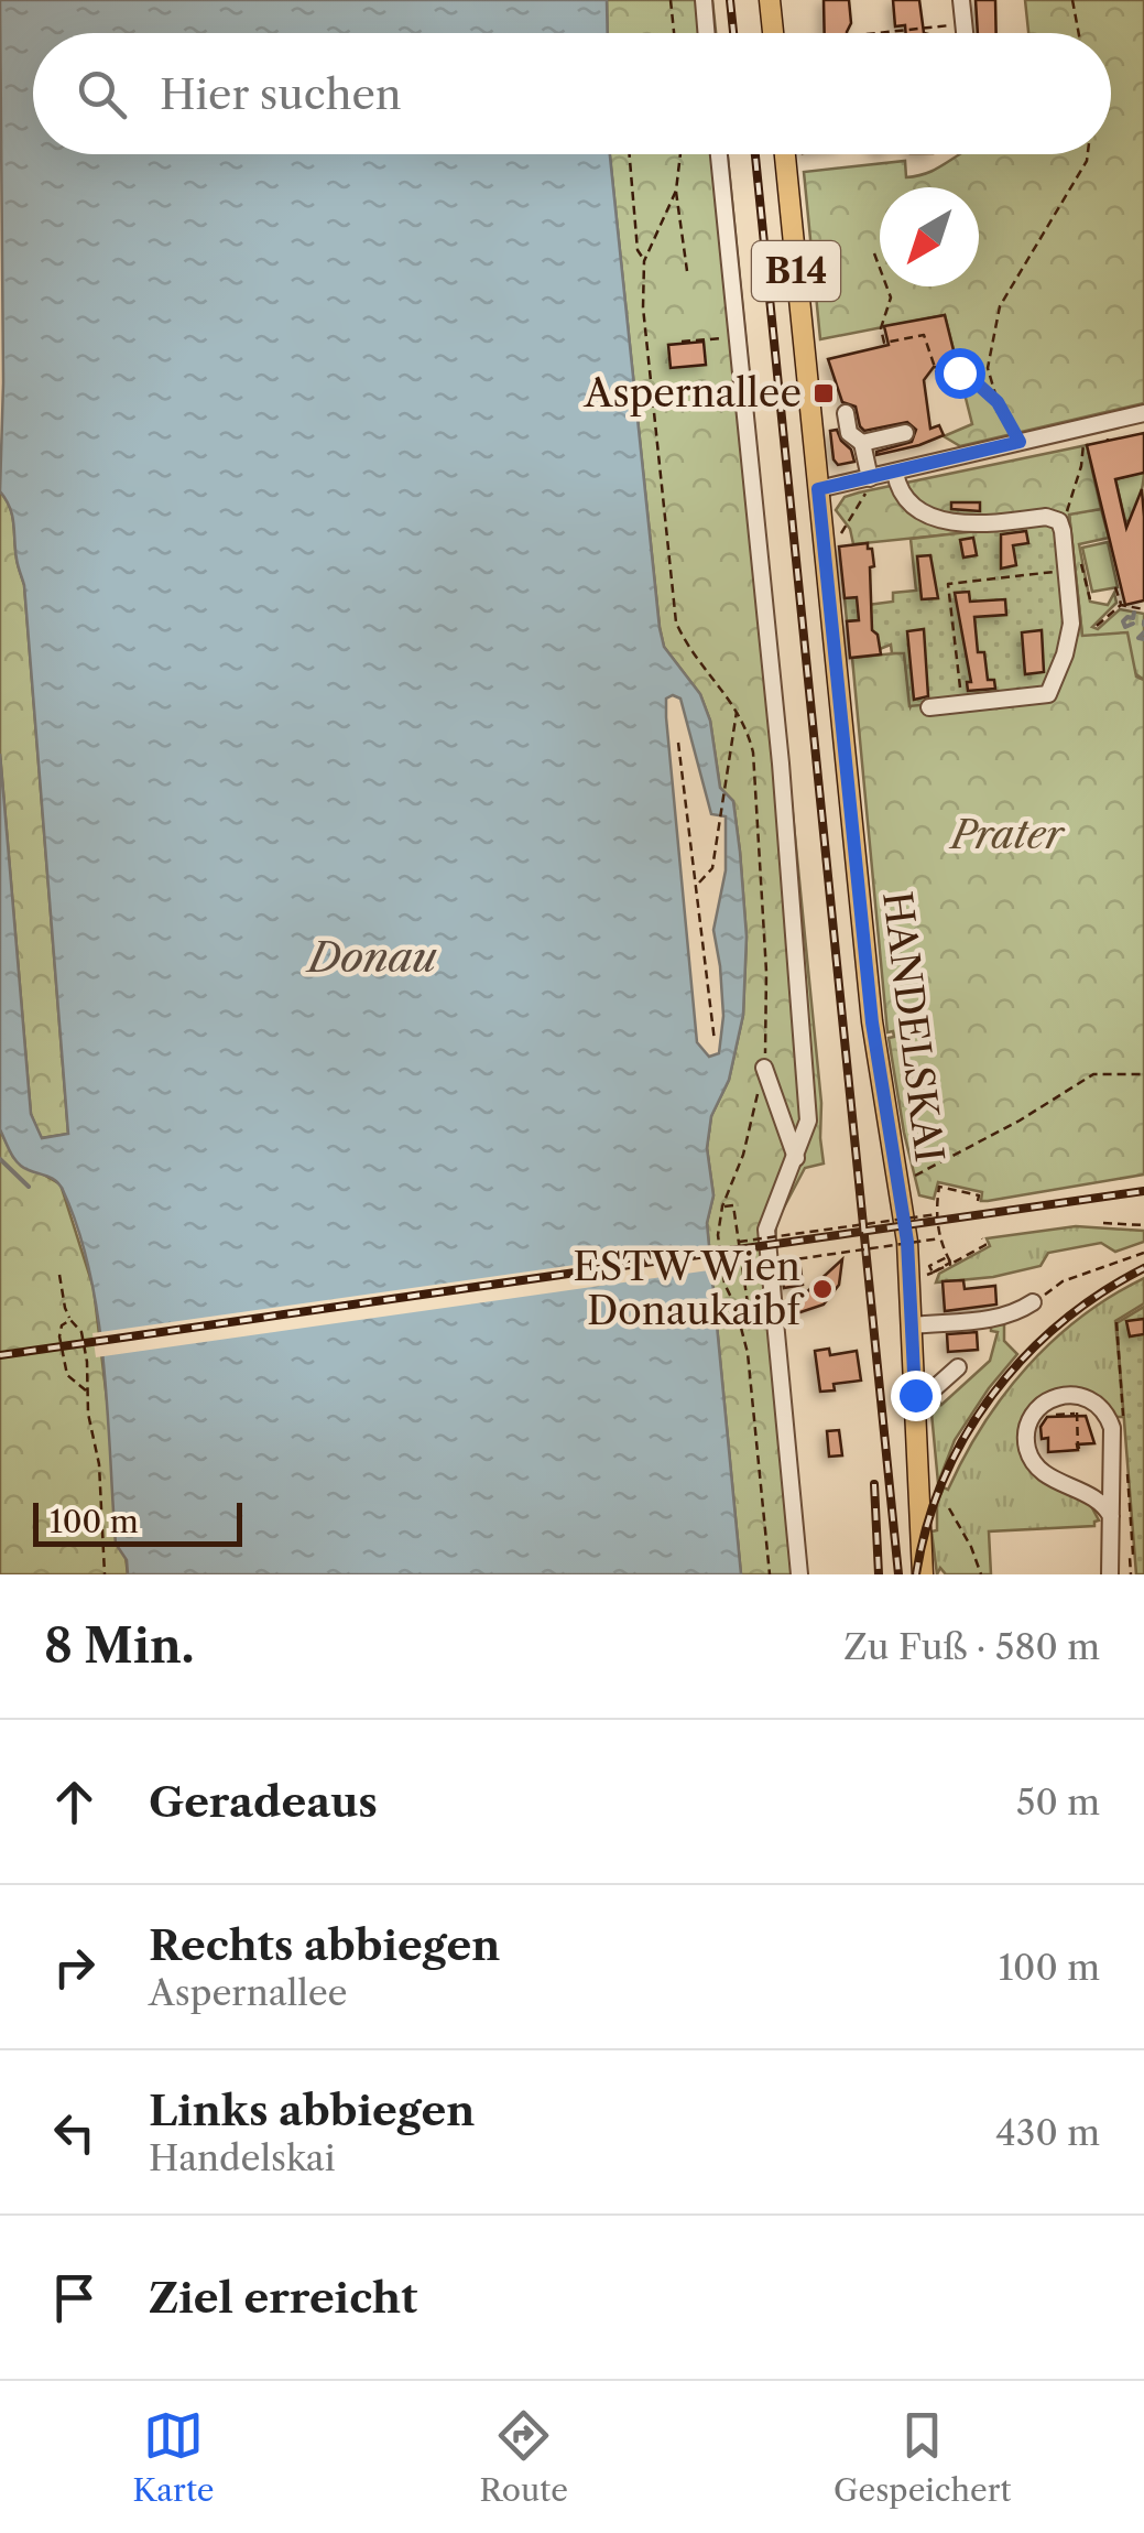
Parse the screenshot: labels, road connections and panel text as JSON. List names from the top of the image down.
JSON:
{
  "streets": {
    "main road": ["B14", "HANDELSKAI"]
  },
  "crossings": [
    ["B14", "HANDELSKAI"]
  ],
  "water": ["Donau"],
  "parks": ["Prater"],
  "places": {
    "transit": ["Aspernallee"],
    "other": ["ESTW Wien Donaukaibf"]
  },
  "scale_bar": "100 m",
  "north": "bottom left",
  "page": {
    "search": "Hier suchen",
    "scale": "100 m",
    "heading": ["8 Min.", "Zu Fuß · 580 m"],
    "list": [
      ["Geradeaus", "50 m"],
      ["Rechts abbiegen", "Aspernallee", "100 m"],
      ["Links abbiegen", "Handelskai", "430 m"],
      "Ziel erreicht"
    ],
    "nav": ["Karte", "Route", "Gespeichert"]
  }
}
